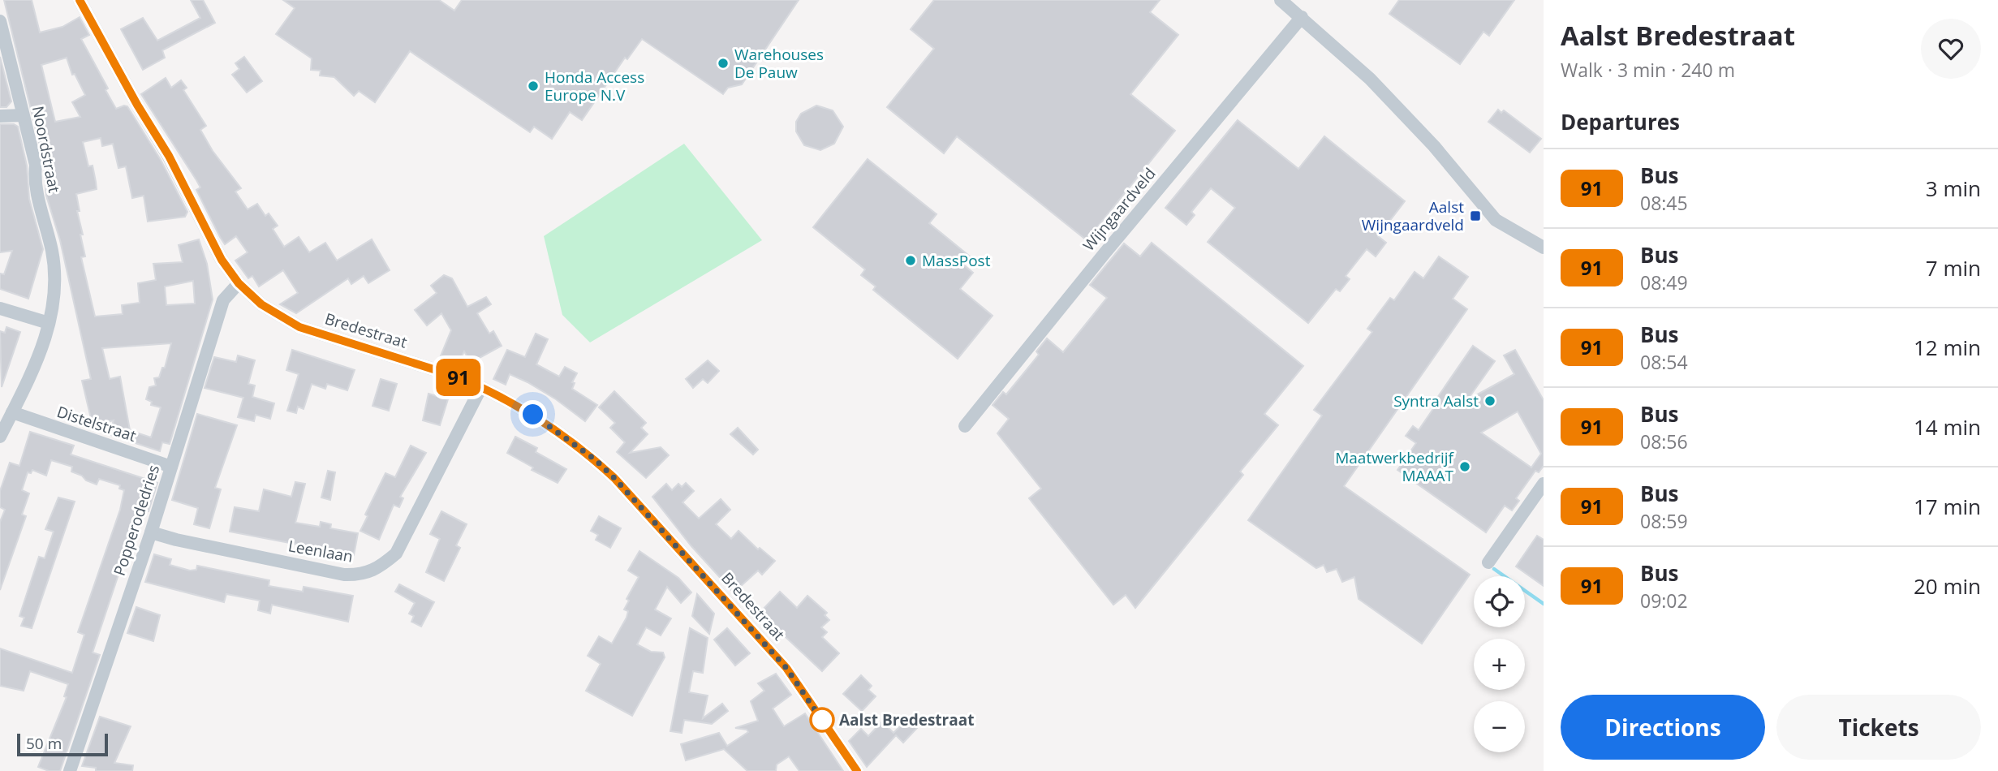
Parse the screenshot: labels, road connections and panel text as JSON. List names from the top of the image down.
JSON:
{
  "streets": {
    "street": [
      "Noordstraat",
      "Wijngaardveld",
      "Bredestraat",
      "Distelstraat",
      "Popperodedries",
      "Leenlaan"
    ]
  },
  "crossings": [
    ["Noordstraat", "Distelstraat"],
    ["Bredestraat", "Popperodedries"],
    ["Bredestraat", "Leenlaan"],
    ["Distelstraat", "Popperodedries"],
    ["Popperodedries", "Leenlaan"]
  ],
  "places": {
    "other": [
      "Warehouses De Pauw",
      "Honda Access Europe N.V",
      "MassPost",
      "Syntra Aalst",
      "Maatwerkbedrijf MAAAT",
      "Aalst Bredestraat"
    ],
    "transit": ["Aalst Wijngaardveld"]
  },
  "lines": ["bus line 91"],
  "scale_bar": "50 m",
  "page": {
    "on_map": "91",
    "heading": [
      ["Aalst Bredestraat", "Walk · 3 min · 240 m"],
      "Departures"
    ],
    "list": [
      {
        "mark": "91",
        "name": "Bus",
        "note": "08:45",
        "value": "3 min"
      },
      {
        "mark": "91",
        "name": "Bus",
        "note": "08:49",
        "value": "7 min"
      },
      {
        "mark": "91",
        "name": "Bus",
        "note": "08:54",
        "value": "12 min"
      },
      {
        "mark": "91",
        "name": "Bus",
        "note": "08:56",
        "value": "14 min"
      },
      {
        "mark": "91",
        "name": "Bus",
        "note": "08:59",
        "value": "17 min"
      },
      {
        "mark": "91",
        "name": "Bus",
        "note": "09:02",
        "value": "20 min"
      }
    ],
    "map_buttons": ["+", "−"],
    "buttons": ["Directions", "Tickets"],
    "scale": "50 m"
  }
}
